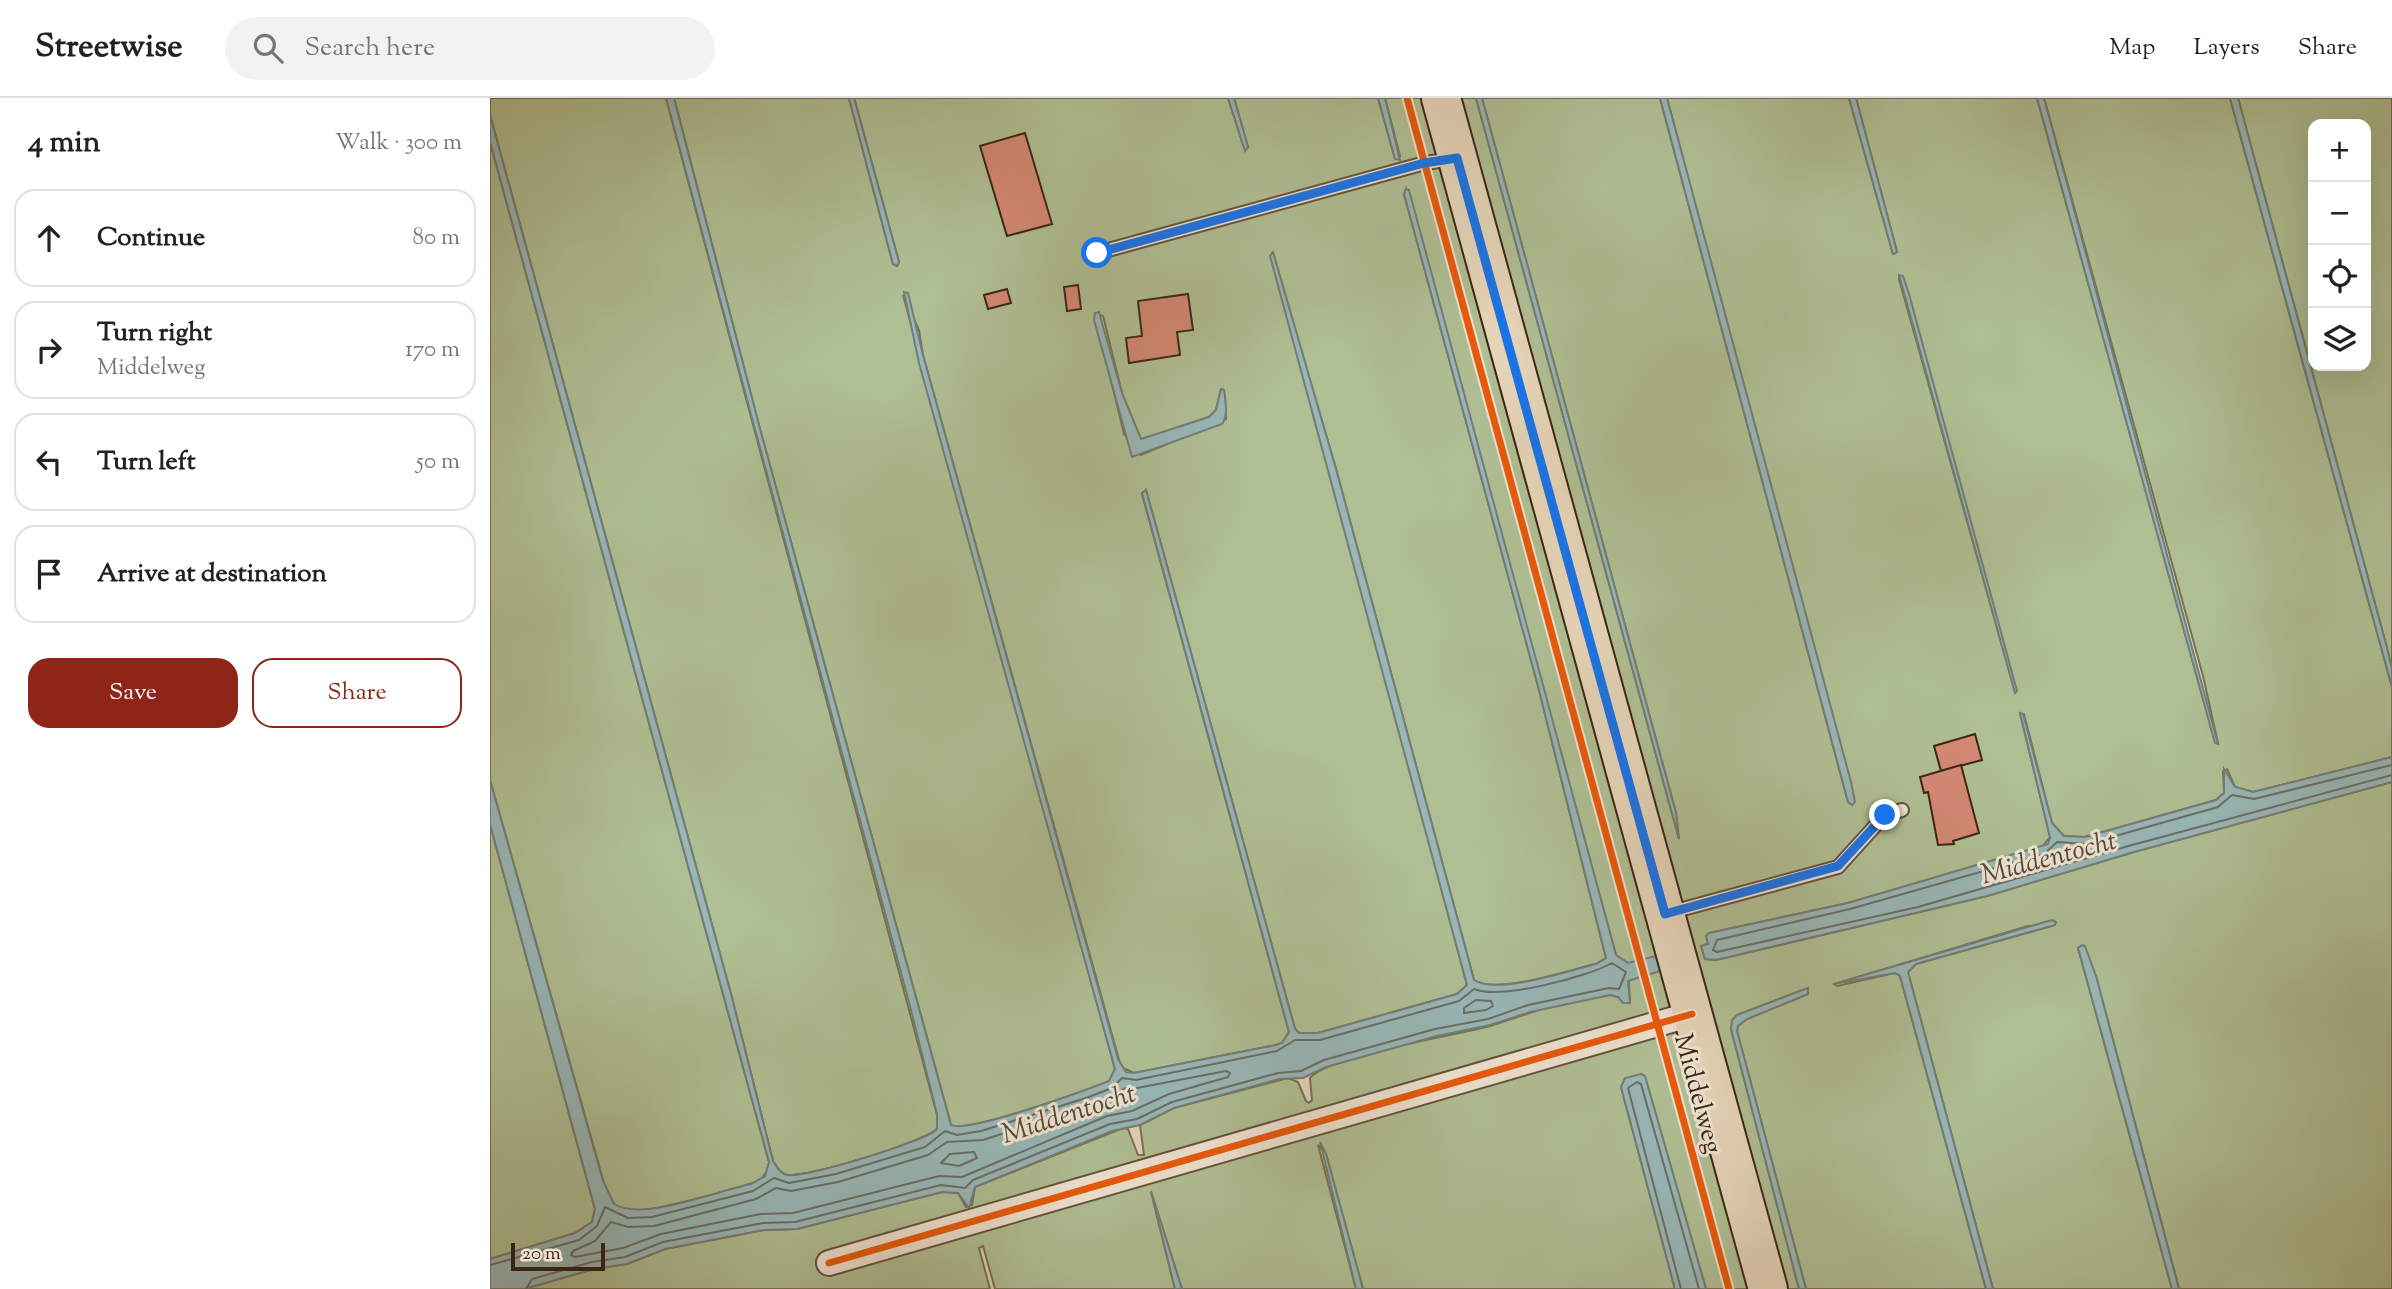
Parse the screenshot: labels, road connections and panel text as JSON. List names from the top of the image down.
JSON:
{
  "streets": {
    "main road": ["Middelweg"]
  },
  "water": ["Middentocht"],
  "scale_bar": "20 m",
  "page": {
    "header": "Streetwise",
    "search": "Search here",
    "nav": ["Map", "Layers", "Share"],
    "heading": ["4 min", "Walk · 300 m"],
    "map_buttons": ["+", "−"],
    "list": [
      ["Continue", "80 m"],
      ["Turn right", "Middelweg", "170 m"],
      ["Turn left", "50 m"],
      "Arrive at destination"
    ],
    "buttons": ["Save", "Share"],
    "scale": "20 m"
  }
}
